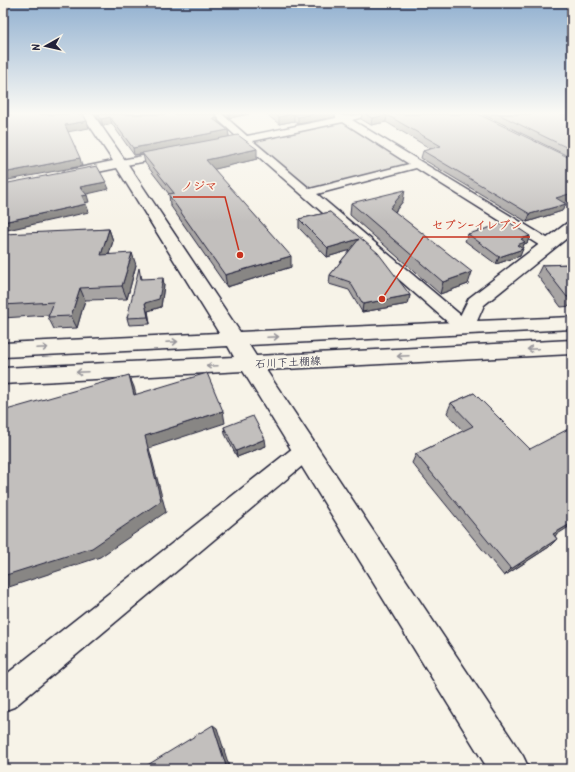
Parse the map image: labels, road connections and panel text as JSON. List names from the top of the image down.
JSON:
{
  "streets": {
    "street": ["石川下土棚線"]
  },
  "places": ["ノジマ", "セブン-イレブン"],
  "north": "left"
}
